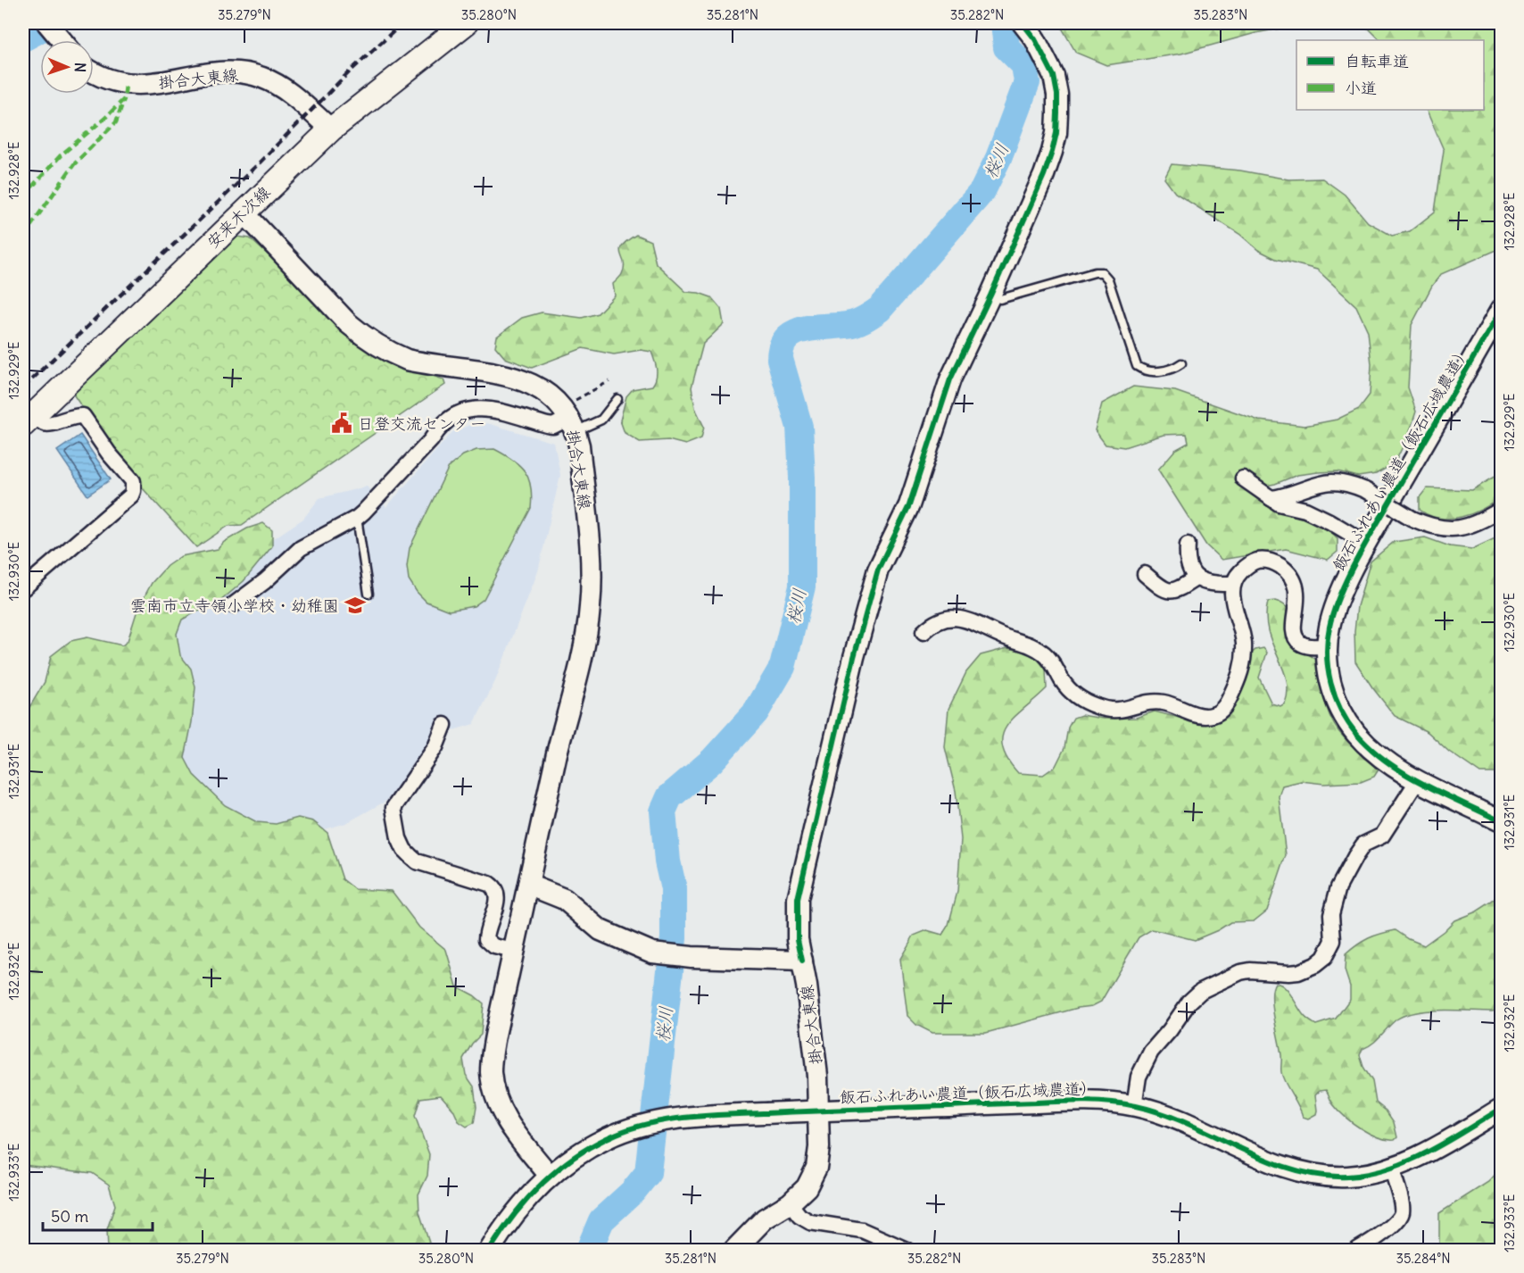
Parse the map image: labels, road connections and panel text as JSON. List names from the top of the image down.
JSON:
{
  "streets": {
    "main road": ["安来木次線"],
    "street": ["掛合大東線", "飯石ふれあい農道（飯石広域農道）"]
  },
  "crossings": [
    ["掛合大東線", "安来木次線"],
    ["掛合大東線", "飯石ふれあい農道（飯石広域農道）"]
  ],
  "water": ["桜川"],
  "places": {
    "public building": ["日登交流センター"],
    "school or university": ["雲南市立寺領小学校・幼稚園"]
  },
  "legend": ["自転車道", "小道"],
  "scale_bar": "50 m",
  "north": "right",
  "coordinates": [
    "35.279°N",
    "35.280°N",
    "35.281°N",
    "35.282°N",
    "35.283°N",
    "132.928°E",
    "132.929°E",
    "132.930°E",
    "132.931°E",
    "132.932°E",
    "132.933°E",
    "35.284°N"
  ]
}
